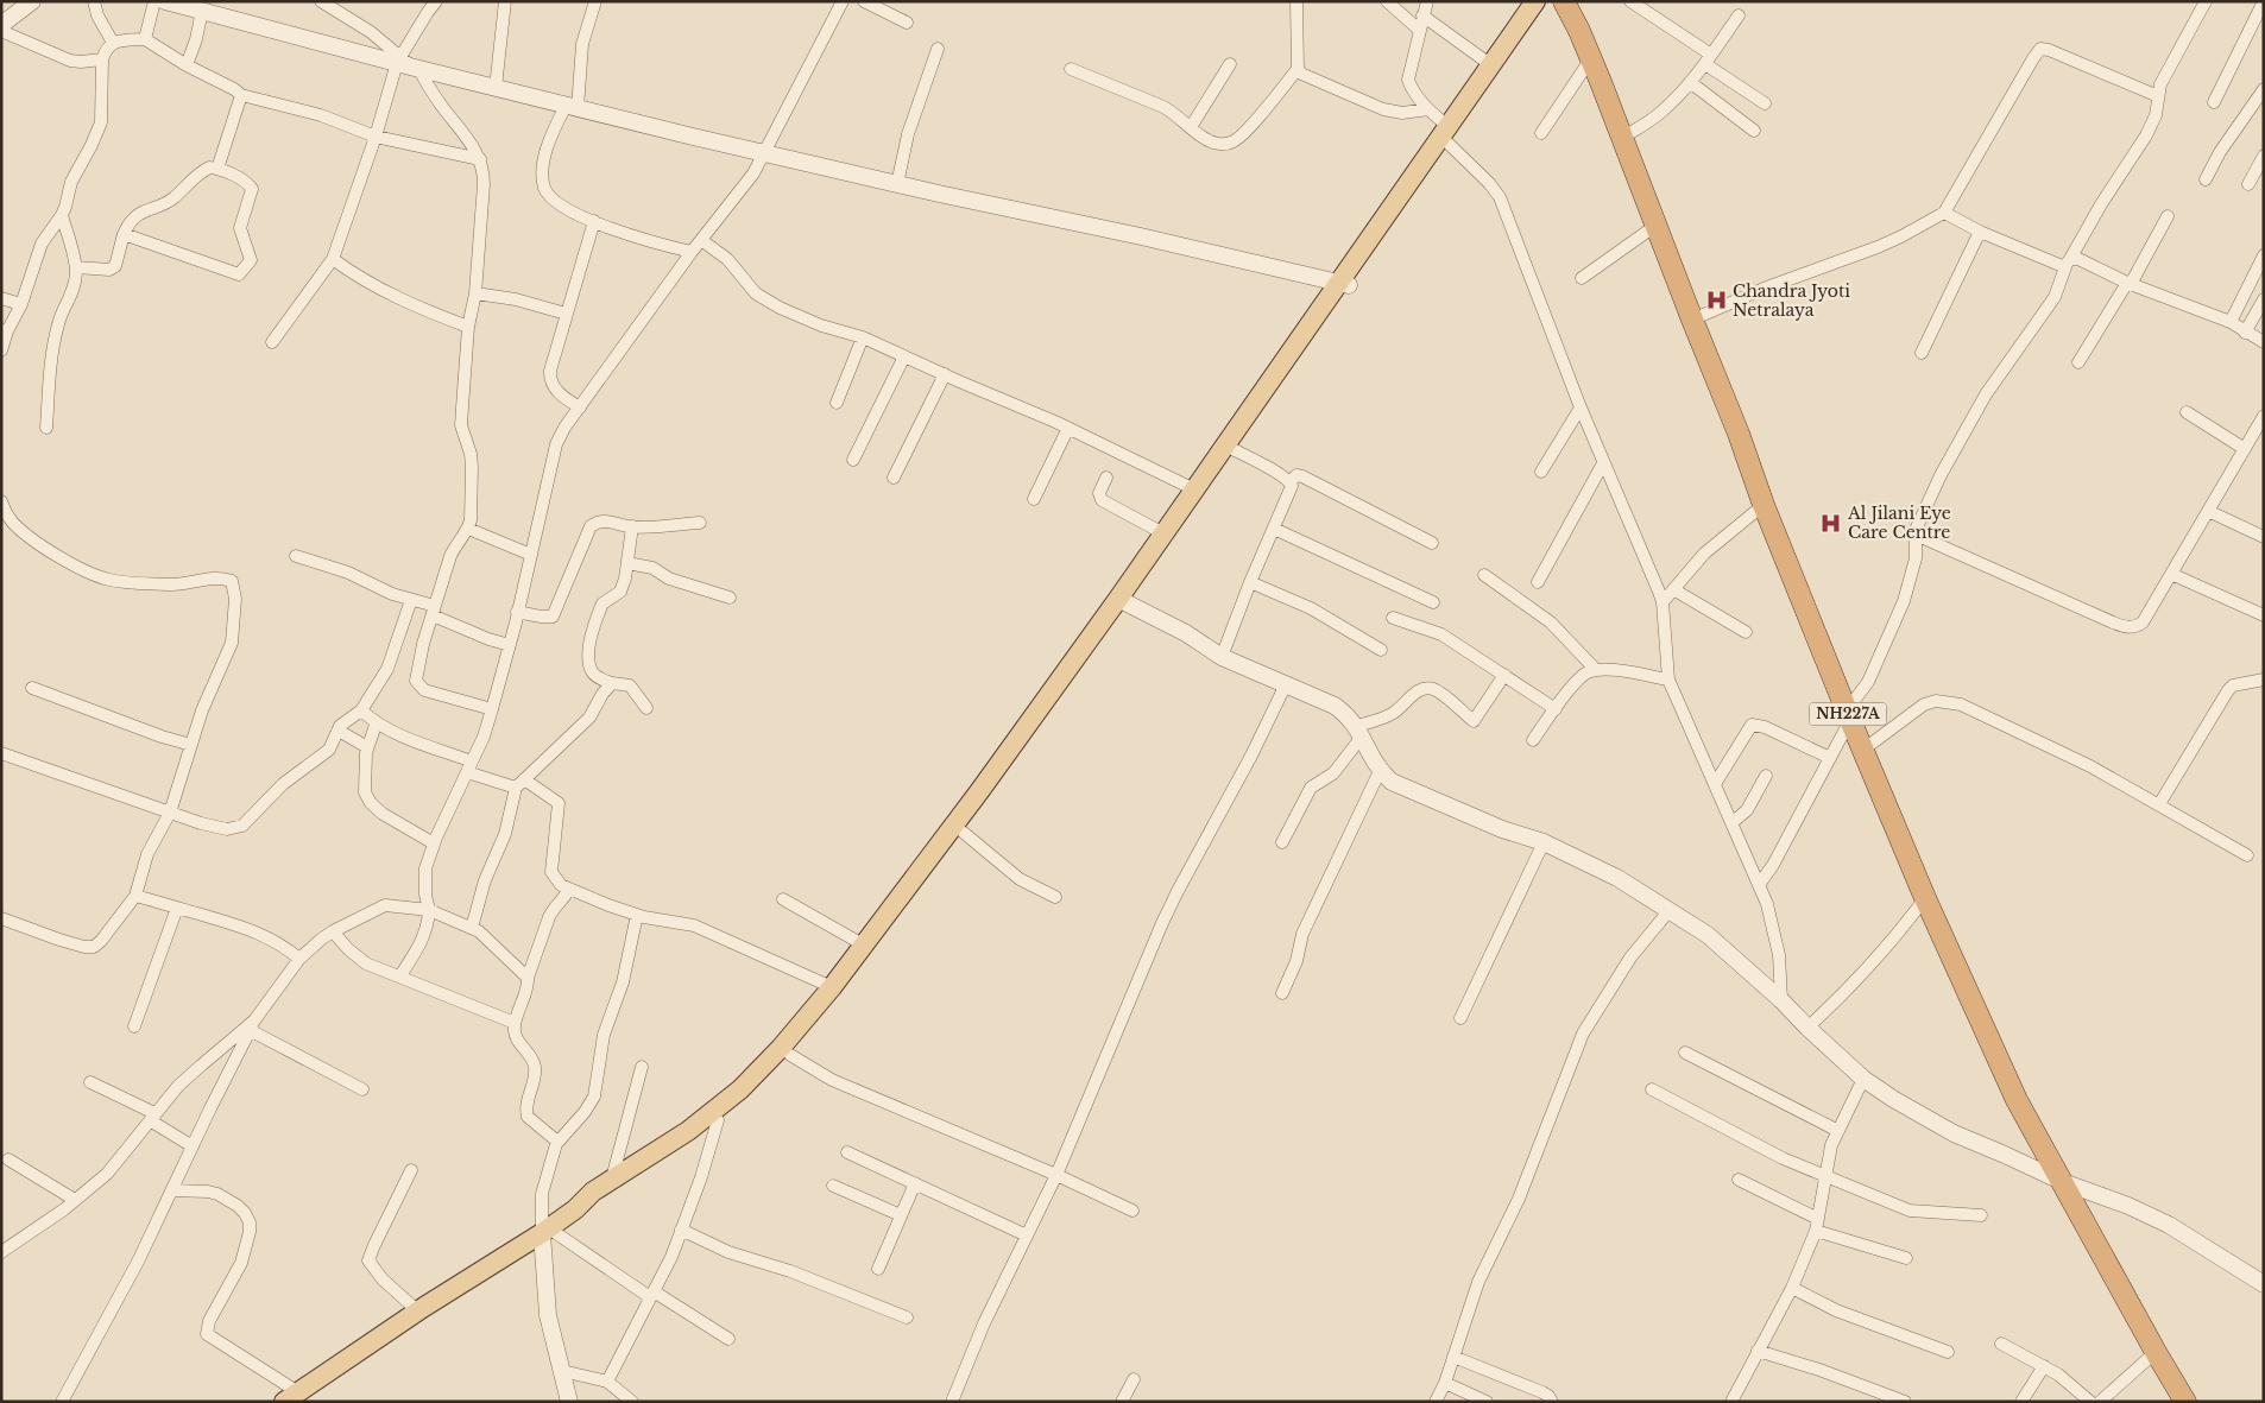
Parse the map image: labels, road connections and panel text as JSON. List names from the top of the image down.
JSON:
{
  "streets": {
    "highway": ["NH227A"]
  },
  "places": {
    "hospital": ["Chandra Jyoti Netralaya", "Al Jilani Eye Care Centre"]
  }
}
